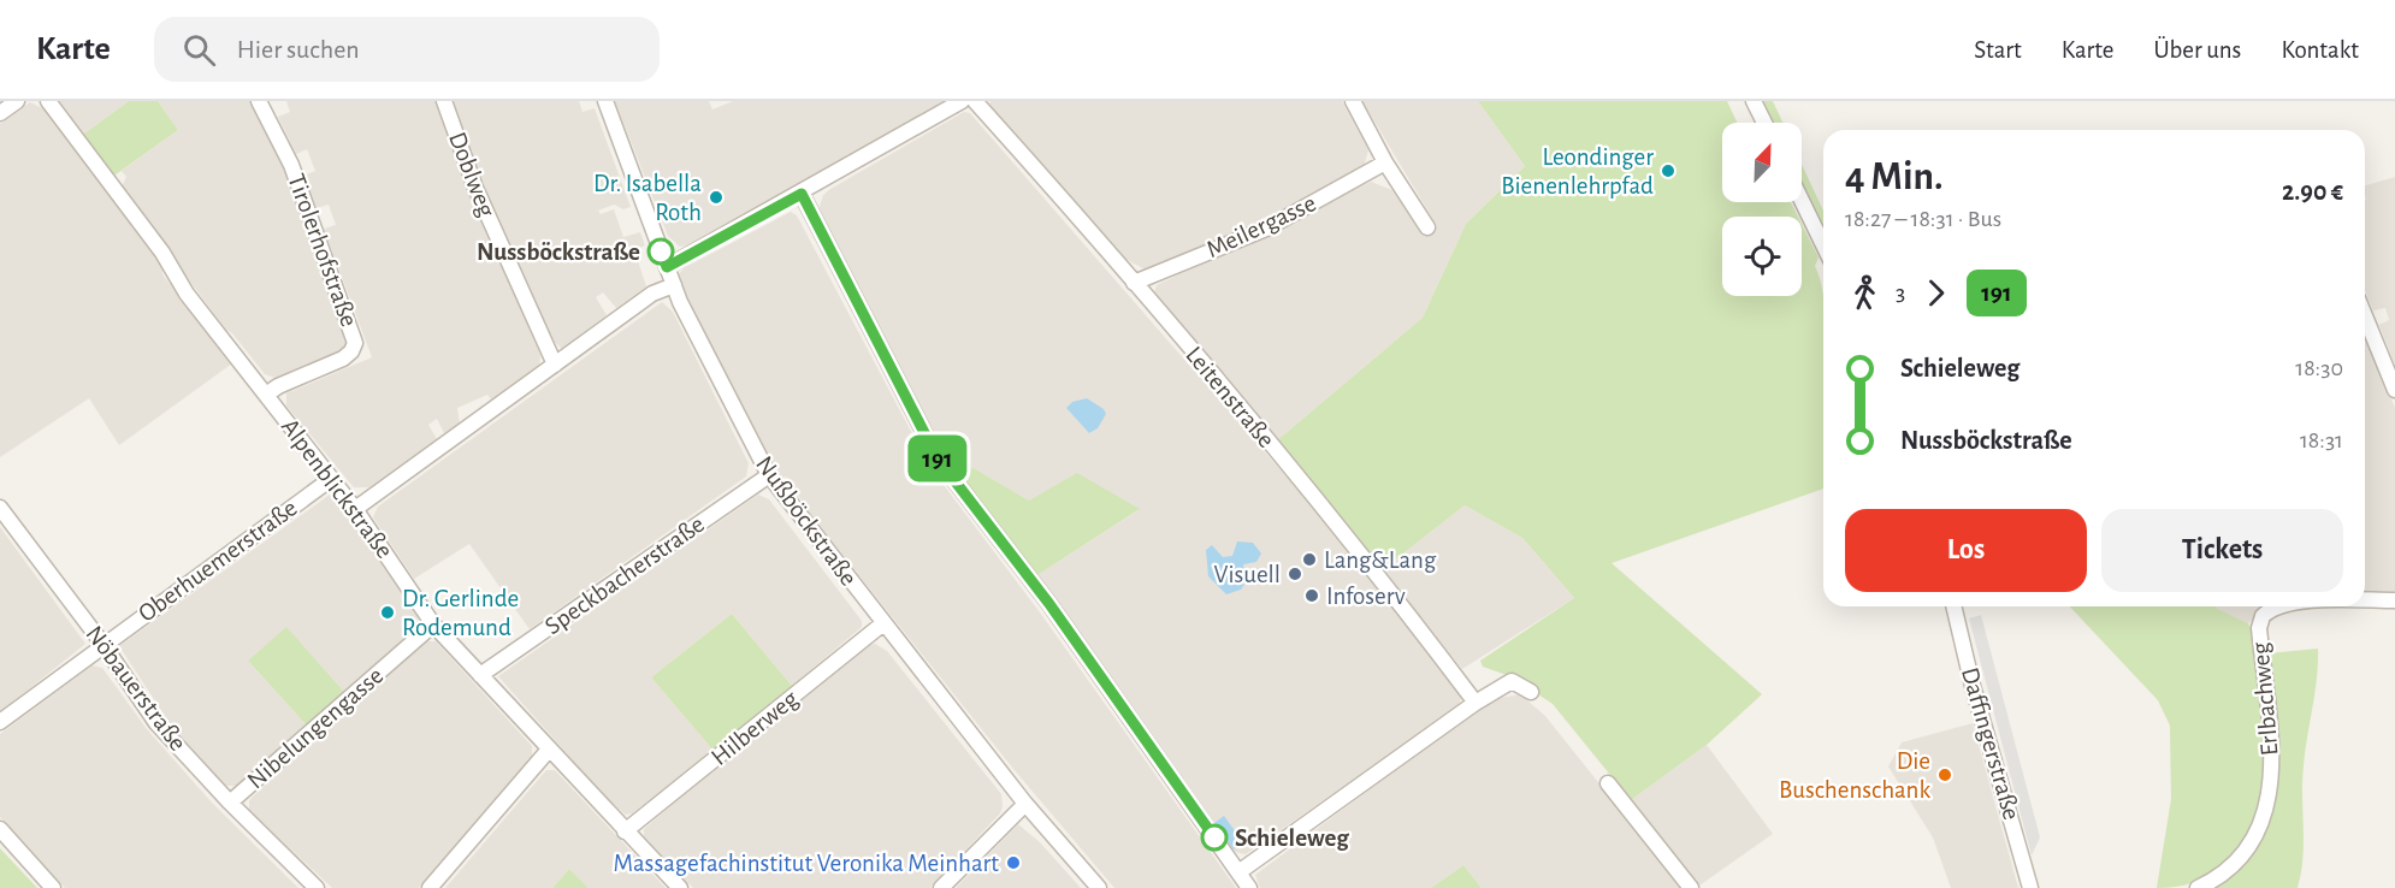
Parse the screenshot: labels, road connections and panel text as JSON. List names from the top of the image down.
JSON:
{
  "streets": {
    "street": [
      "Doblweg",
      "Meilergasse",
      "Tirolerhofstraße",
      "Leitenstraße",
      "Alpenblickstraße",
      "Nußböckstraße",
      "Oberhuemerstraße",
      "Speckbacherstraße",
      "Nöbauerstraße",
      "Erlbachweg",
      "Nibelungengasse",
      "Hilberweg",
      "Daffingerstraße"
    ]
  },
  "crossings": [
    ["Meilergasse", "Leitenstraße"],
    ["Tirolerhofstraße", "Alpenblickstraße"],
    ["Alpenblickstraße", "Oberhuemerstraße"],
    ["Alpenblickstraße", "Speckbacherstraße"],
    ["Alpenblickstraße", "Nibelungengasse"],
    ["Alpenblickstraße", "Hilberweg"],
    ["Nußböckstraße", "Speckbacherstraße"],
    ["Nußböckstraße", "Hilberweg"],
    ["Oberhuemerstraße", "Nöbauerstraße"],
    ["Nöbauerstraße", "Nibelungengasse"]
  ],
  "places": [
    "Leondinger Bienenlehrpfad",
    "Dr. Isabella Roth",
    "Nussböckstraße",
    "Lang&Lang",
    "Visuell",
    "Infoserv",
    "Dr. Gerlinde Rodemund",
    "Die Buschenschank",
    "Schieleweg",
    "Massagefachinstitut Veronika Meinhart"
  ],
  "lines": ["bus line 191"],
  "north": "top right",
  "page": {
    "header": "Karte",
    "search": "Hier suchen",
    "nav": [
      "Start",
      "Karte",
      "Über uns",
      "Kontakt"
    ],
    "on_map": "191",
    "heading": ["4 Min.", "18:27 – 18:31 · Bus", "2.90 €"],
    "legs": ["3", "191"],
    "list": [
      {
        "name": "Schieleweg",
        "value": "18:30"
      },
      {
        "name": "Nussböckstraße",
        "value": "18:31"
      }
    ],
    "buttons": ["Los", "Tickets"]
  }
}
